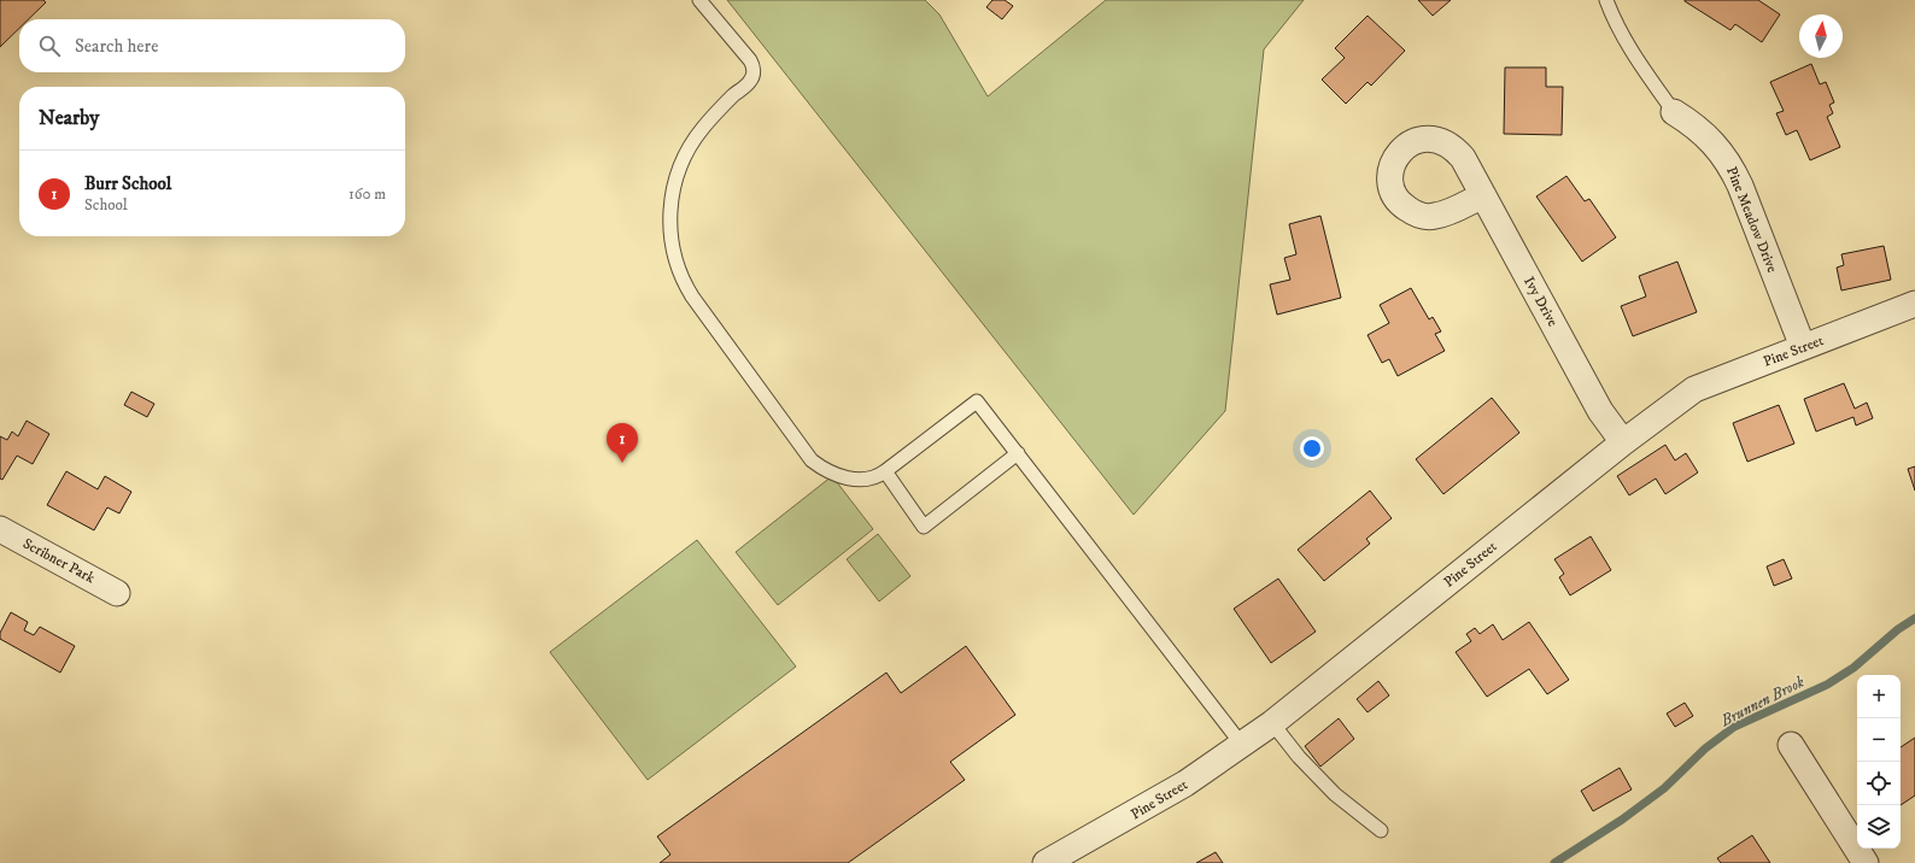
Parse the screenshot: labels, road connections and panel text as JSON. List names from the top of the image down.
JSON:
{
  "streets": {
    "street": [
      "Pine Meadow Drive",
      "Ivy Drive",
      "Pine Street",
      "Scribner Park"
    ]
  },
  "crossings": [
    ["Pine Meadow Drive", "Pine Street"],
    ["Ivy Drive", "Pine Street"]
  ],
  "water": ["Brunnen Brook"],
  "north": "top",
  "page": {
    "search": "Search here",
    "heading": "Nearby",
    "list": [
      {
        "mark": "1",
        "name": "Burr School",
        "note": "School",
        "value": "160 m"
      }
    ],
    "pins": "1",
    "map_buttons": ["+", "−"]
  }
}
